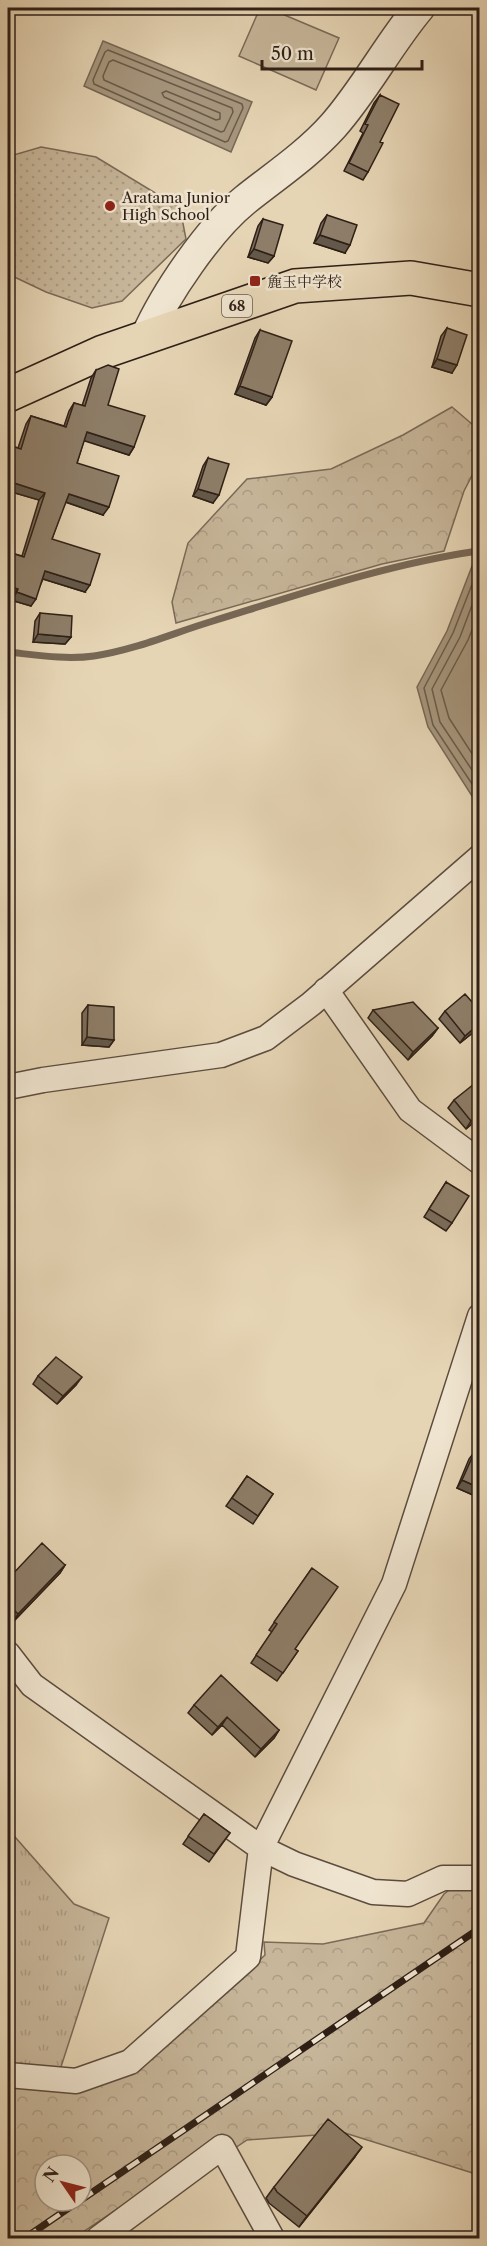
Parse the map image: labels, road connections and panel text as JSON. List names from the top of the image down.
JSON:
{
  "streets": {
    "main road": ["68"]
  },
  "places": {
    "other": ["Aratama Junior High School"],
    "transit": ["麁玉中学校"]
  },
  "scale_bar": "50 m",
  "north": "top left"
}
